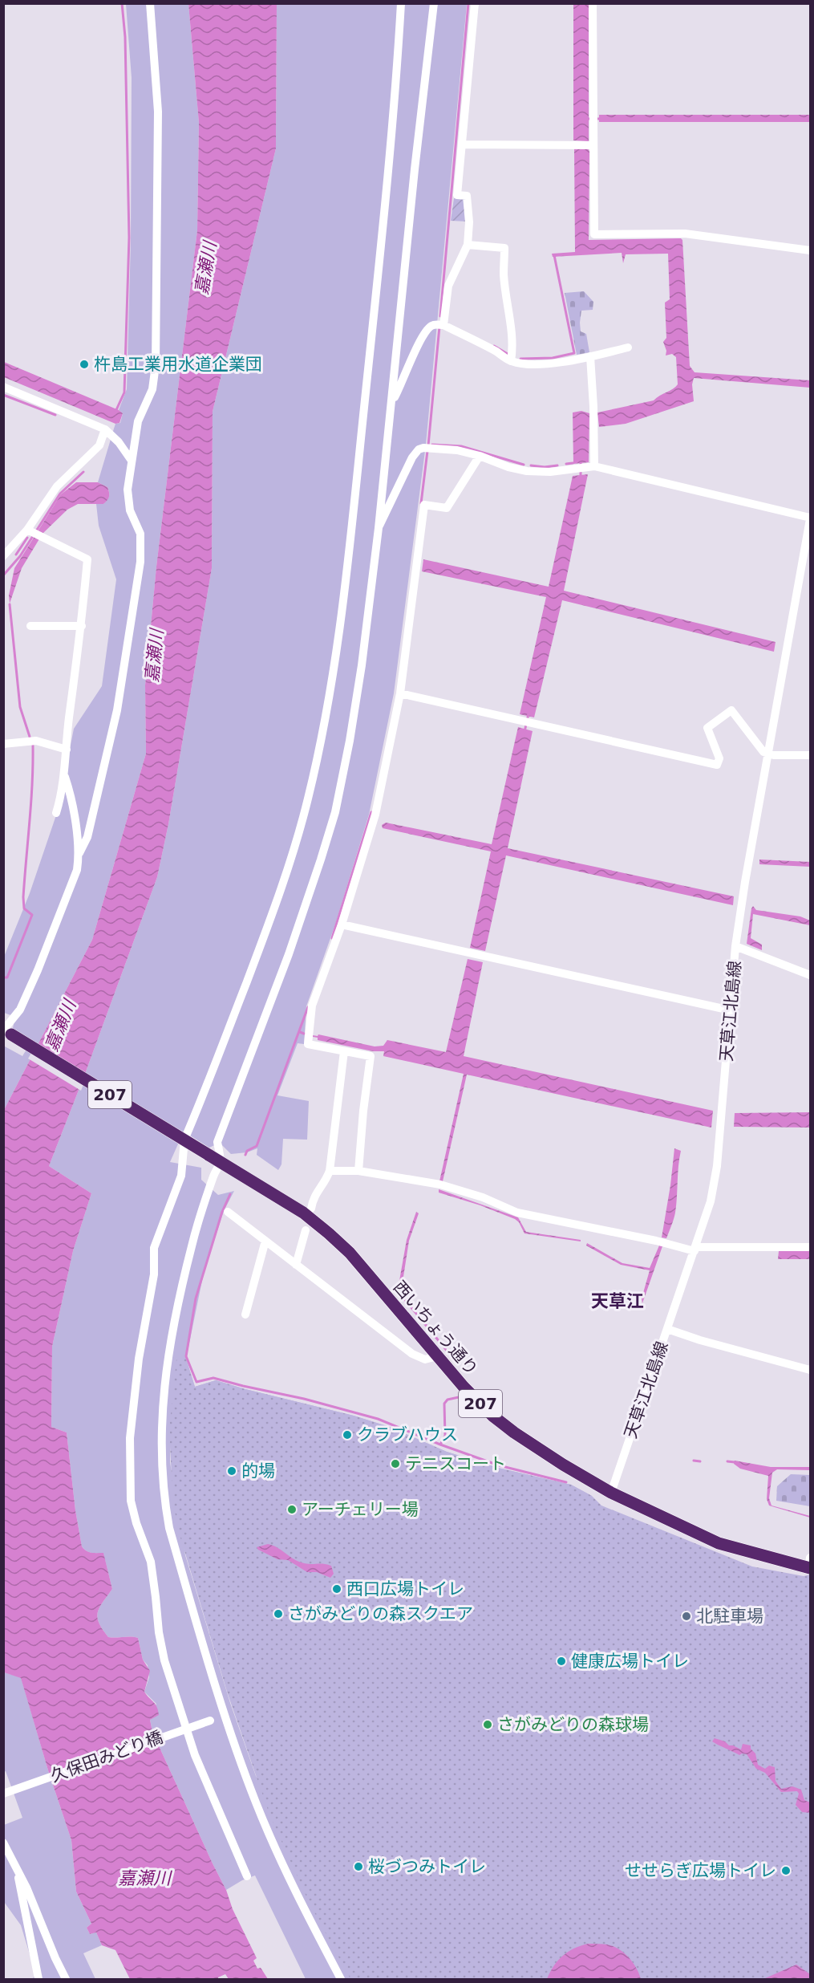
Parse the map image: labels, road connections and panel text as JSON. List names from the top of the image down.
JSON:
{
  "streets": {
    "highway": ["207", "西いちょう通り"],
    "street": ["天草江北島線", "久保田みどり橋"]
  },
  "crossings": [
    ["天草江北島線", "西いちょう通り"]
  ],
  "districts": ["天草江"],
  "water": ["嘉瀬川"],
  "places": [
    "杵島工業用水道企業団",
    "クラブハウス",
    "テニスコート",
    "的場",
    "アーチェリー場",
    "西口広場トイレ",
    "さがみどりの森スクエア",
    "北駐車場",
    "健康広場トイレ",
    "さがみどりの森球場",
    "桜づつみトイレ",
    "せせらぎ広場トイレ"
  ]
}
